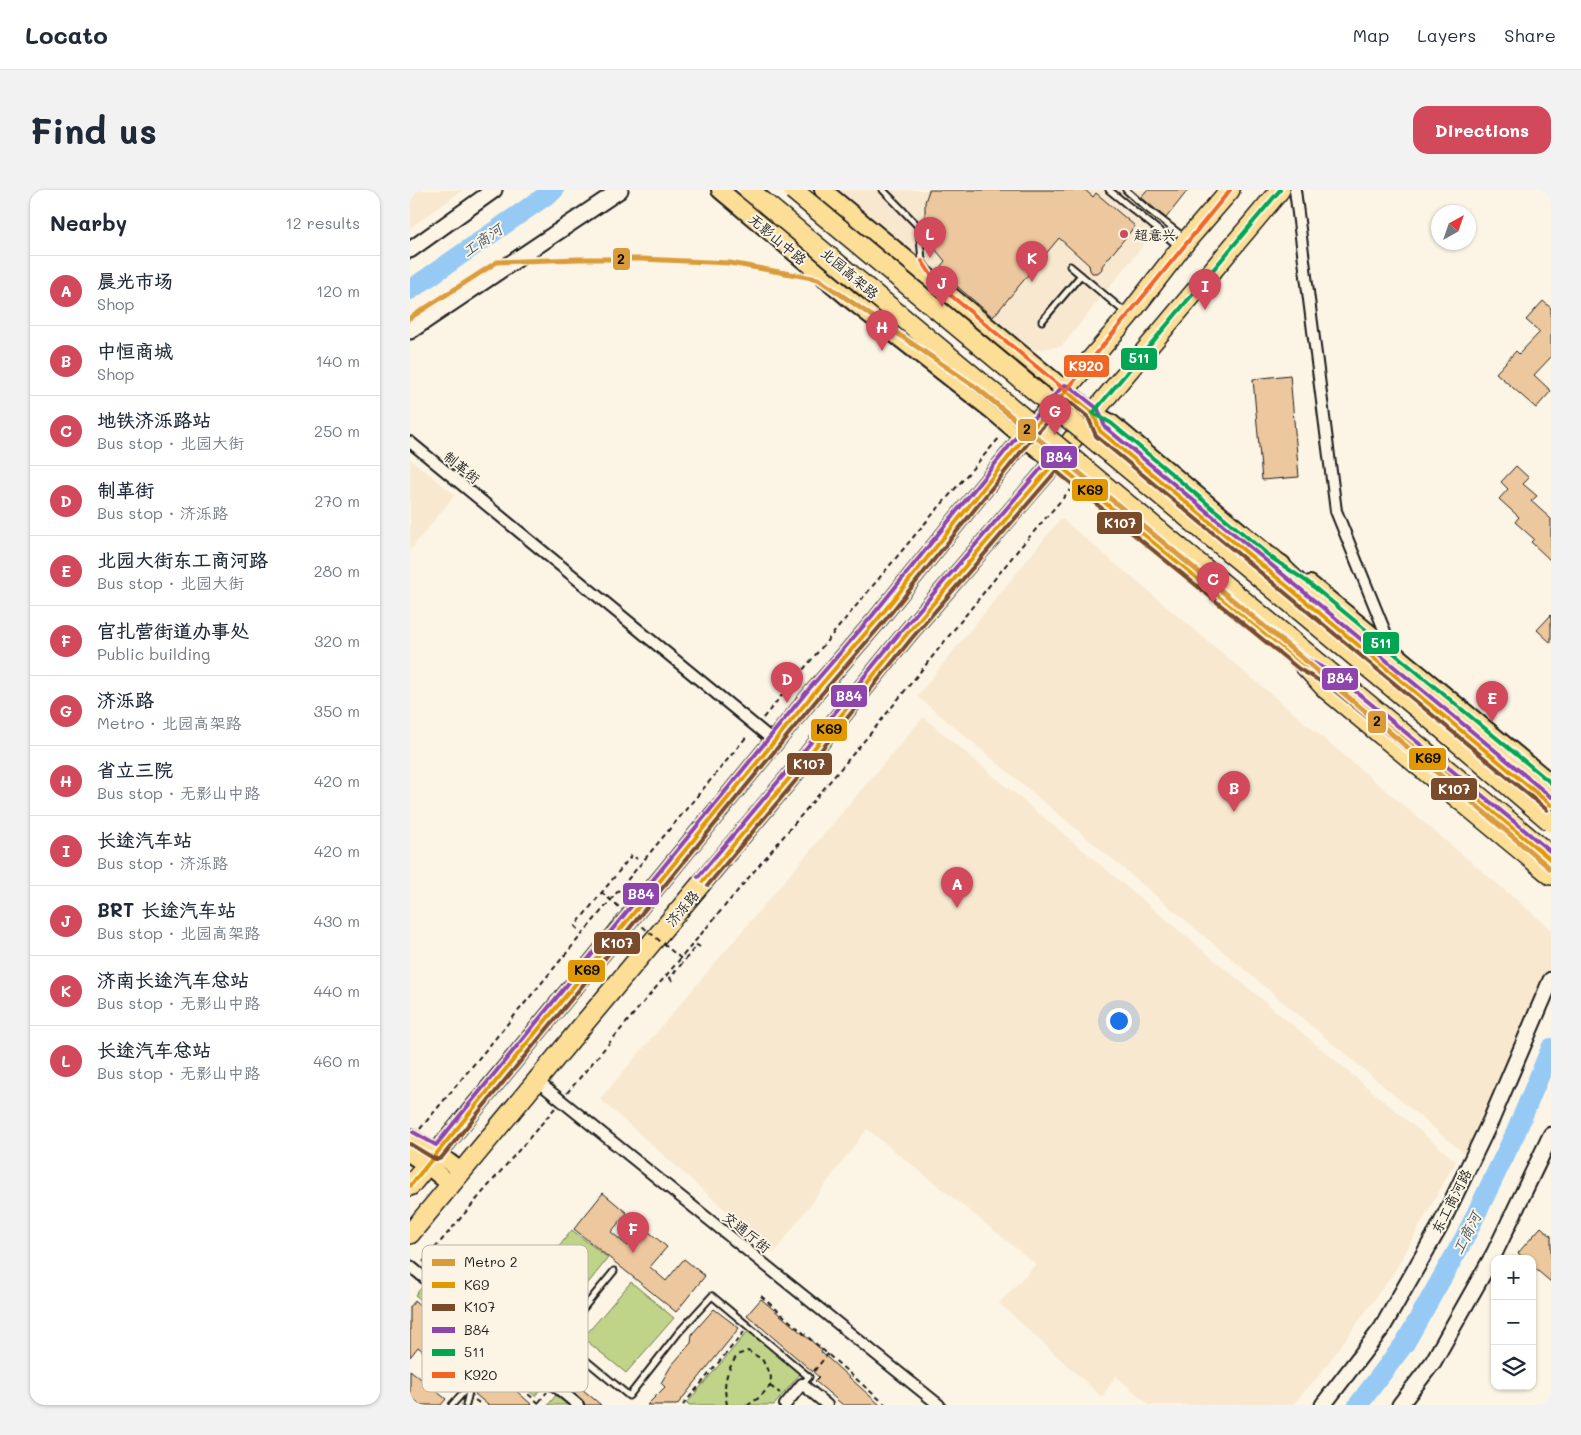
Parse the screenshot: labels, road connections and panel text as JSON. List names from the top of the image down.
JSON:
{
  "streets": {
    "highway": ["北园高架路", "济泺路"],
    "main road": ["无影山中路"],
    "street": ["制革街", "东工商河路", "交通厅街"]
  },
  "crossings": [
    ["无影山中路", "济泺路"],
    ["济泺路", "交通厅街"]
  ],
  "water": ["工商河"],
  "places": ["超意兴"],
  "lines": [
    "transit line 511",
    "transit line K920",
    "metro line 2",
    "transit line B84",
    "transit line K69",
    "transit line K107"
  ],
  "legend": [
    "Metro 2",
    "K69",
    "K107",
    "B84",
    "511",
    "K920"
  ],
  "north": "top right",
  "page": {
    "header": "Locato",
    "nav": ["Map", "Layers", "Share"],
    "buttons": "Directions",
    "title": "Find us",
    "heading": ["Nearby", "12 results"],
    "pins": [
      "L",
      "K",
      "J",
      "I",
      "H",
      "G",
      "C",
      "D",
      "E",
      "B",
      "A",
      "F"
    ],
    "list": [
      {
        "mark": "A",
        "name": "晨光市场",
        "note": "Shop",
        "value": "120 m"
      },
      {
        "mark": "B",
        "name": "中恒商城",
        "note": "Shop",
        "value": "140 m"
      },
      {
        "mark": "C",
        "name": "地铁济泺路站",
        "note": "Bus stop · 北园大街",
        "value": "250 m"
      },
      {
        "mark": "D",
        "name": "制革街",
        "note": "Bus stop · 济泺路",
        "value": "270 m"
      },
      {
        "mark": "E",
        "name": "北园大街东工商河路",
        "note": "Bus stop · 北园大街",
        "value": "280 m"
      },
      {
        "mark": "F",
        "name": "官扎营街道办事处",
        "note": "Public building",
        "value": "320 m"
      },
      {
        "mark": "G",
        "name": "济泺路",
        "note": "Metro · 北园高架路",
        "value": "350 m"
      },
      {
        "mark": "H",
        "name": "省立三院",
        "note": "Bus stop · 无影山中路",
        "value": "420 m"
      },
      {
        "mark": "I",
        "name": "长途汽车站",
        "note": "Bus stop · 济泺路",
        "value": "420 m"
      },
      {
        "mark": "J",
        "name": "BRT 长途汽车站",
        "note": "Bus stop · 北园高架路",
        "value": "430 m"
      },
      {
        "mark": "K",
        "name": "济南长途汽车总站",
        "note": "Bus stop · 无影山中路",
        "value": "440 m"
      },
      {
        "mark": "L",
        "name": "长途汽车总站",
        "note": "Bus stop · 无影山中路",
        "value": "460 m"
      }
    ],
    "map_buttons": ["+", "−"]
  }
}
